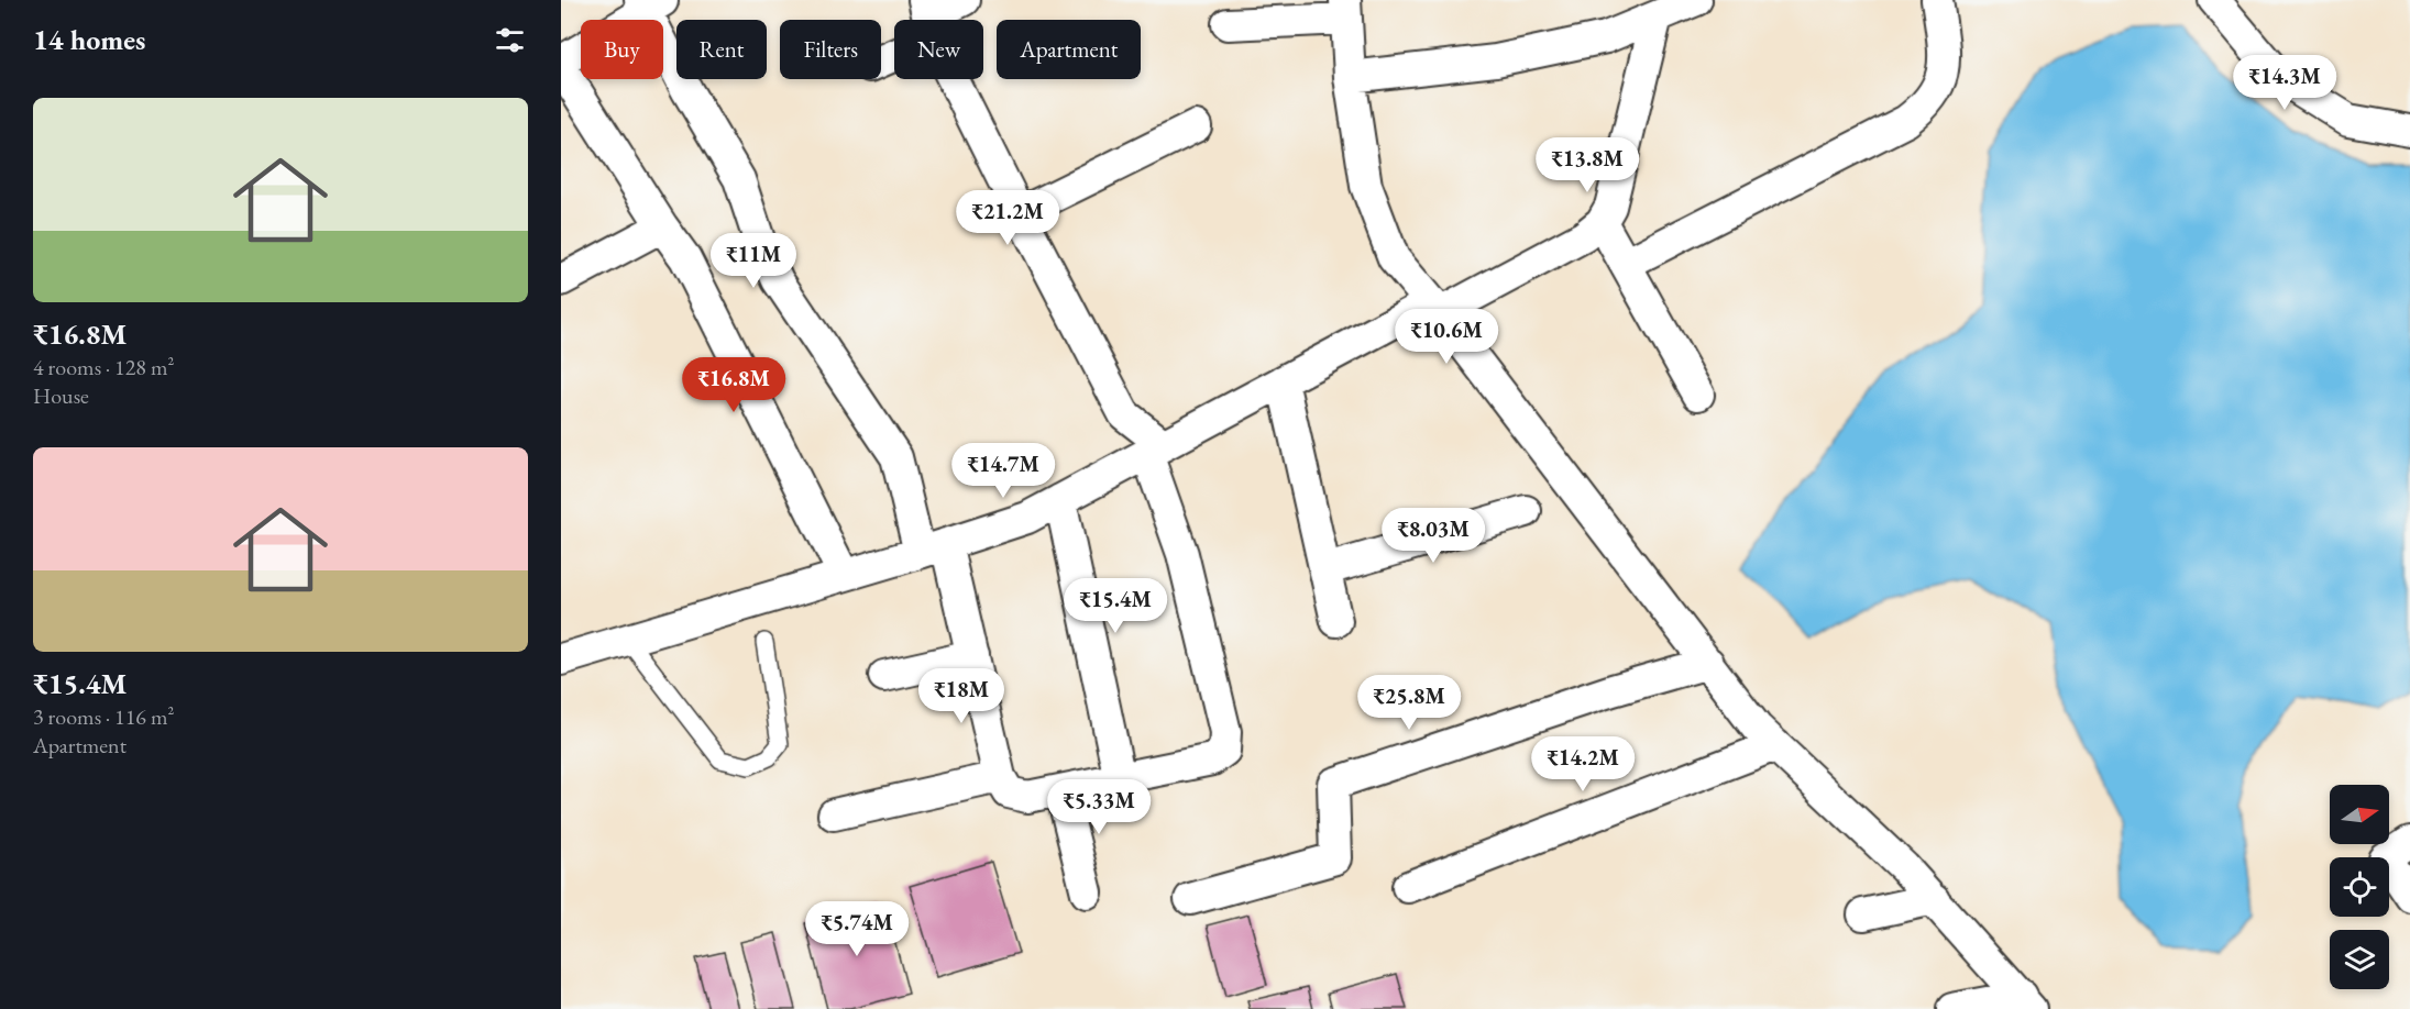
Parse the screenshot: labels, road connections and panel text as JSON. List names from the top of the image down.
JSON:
{
  "north": "right",
  "page": {
    "heading": "14 homes",
    "chip": [
      "Buy",
      "Rent",
      "Filters",
      "New",
      "Apartment"
    ],
    "price": [
      "₹14.3M",
      "₹13.8M",
      "₹21.2M",
      "₹11M",
      "₹10.6M",
      "₹16.8M",
      "₹14.7M",
      "₹8.03M",
      "₹15.4M",
      "₹18M",
      "₹25.8M",
      "₹14.2M",
      "₹5.33M",
      "₹5.74M"
    ],
    "list": [
      {
        "name": "₹16.8M",
        "note": "4 rooms · 128 m² · House"
      },
      {
        "name": "₹15.4M",
        "note": "3 rooms · 116 m² · Apartment"
      }
    ]
  }
}
